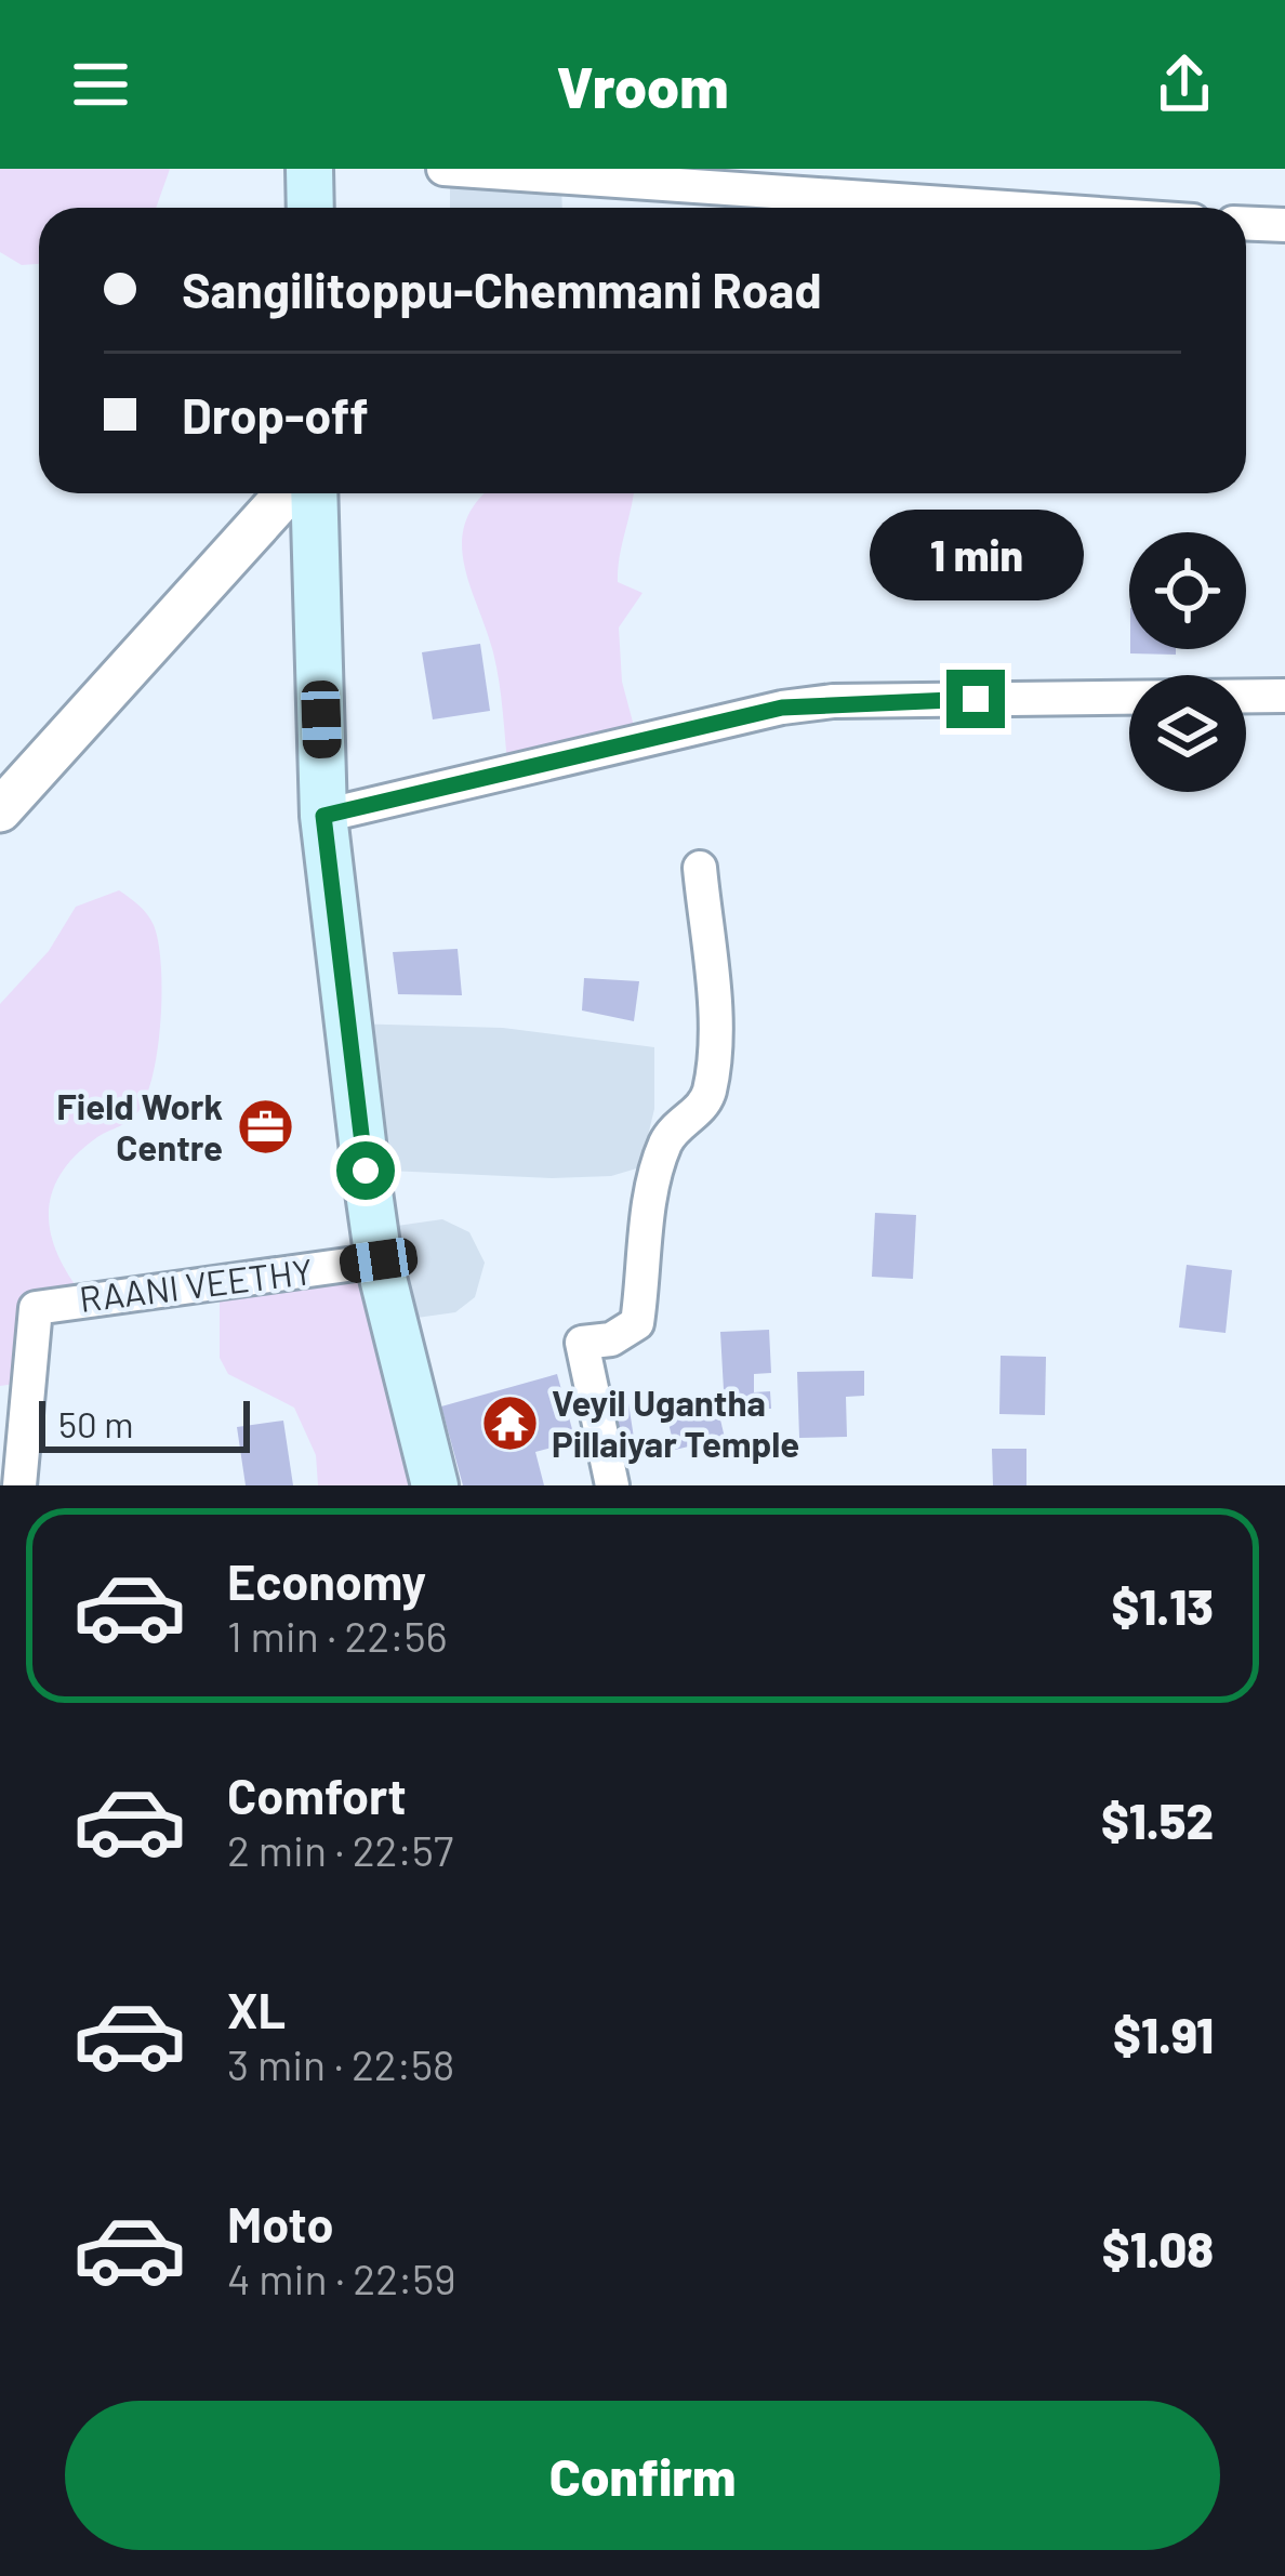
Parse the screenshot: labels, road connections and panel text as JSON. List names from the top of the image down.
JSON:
{
  "streets": {
    "street": ["RAANI VEETHY"]
  },
  "places": {
    "office": ["Field Work Centre"],
    "temple": ["Veyil Ugantha Pillaiyar Temple"]
  },
  "scale_bar": "50 m",
  "page": {
    "header": "Vroom",
    "banner": ["Sangilitoppu-Chemmani Road", "Drop-off"],
    "bubble": "1 min",
    "scale": "50 m",
    "list": [
      {
        "name": "Economy",
        "note": "1 min · 22:56",
        "value": "$1.13"
      },
      {
        "name": "Comfort",
        "note": "2 min · 22:57",
        "value": "$1.52"
      },
      {
        "name": "XL",
        "note": "3 min · 22:58",
        "value": "$1.91"
      },
      {
        "name": "Moto",
        "note": "4 min · 22:59",
        "value": "$1.08"
      }
    ],
    "buttons": "Confirm"
  }
}
